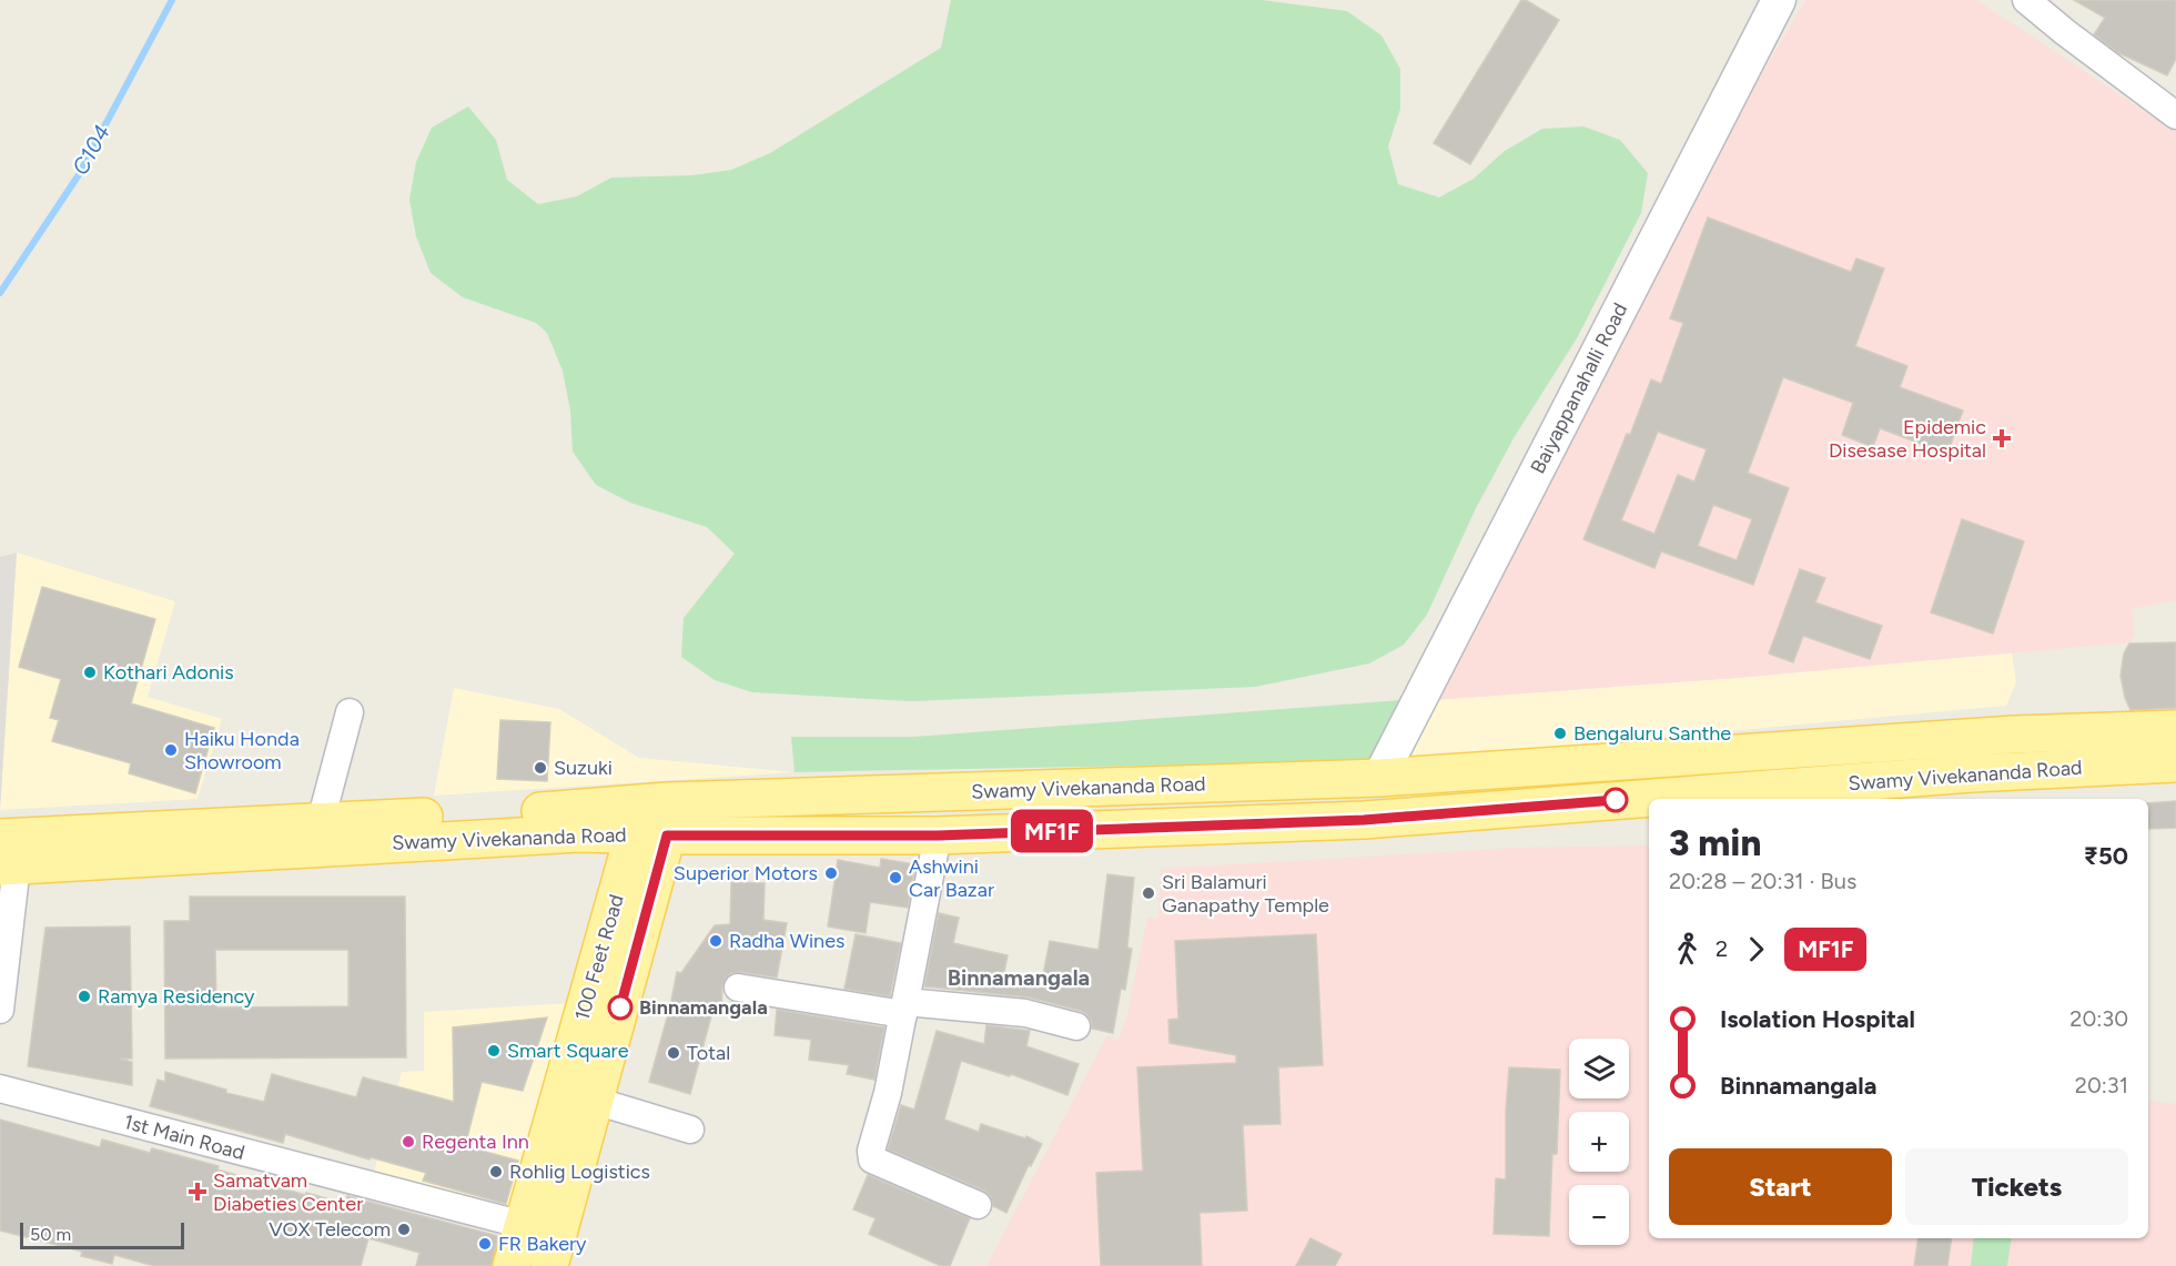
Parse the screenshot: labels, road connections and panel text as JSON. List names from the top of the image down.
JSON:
{
  "streets": {
    "main road": ["Swamy Vivekananda Road", "100 Feet Road"],
    "street": ["Baiyappanahalli Road", "1st Main Road"]
  },
  "crossings": [
    ["Baiyappanahalli Road", "Swamy Vivekananda Road"],
    ["Swamy Vivekananda Road", "100 Feet Road"],
    ["100 Feet Road", "1st Main Road"]
  ],
  "districts": ["Binnamangala"],
  "water": ["C104"],
  "places": {
    "health": ["Epidemic Disesase Hospital", "Samatvam Diabeties Center"],
    "other": [
      "Kothari Adonis",
      "Bengaluru Santhe",
      "Haiku Honda Showroom",
      "Suzuki",
      "Superior Motors",
      "Ashwini Car Bazar",
      "Sri Balamuri Ganapathy Temple",
      "Radha Wines",
      "Ramya Residency",
      "Binnamangala",
      "Smart Square",
      "Total",
      "Regenta Inn",
      "Rohlig Logistics",
      "VOX Telecom",
      "FR Bakery"
    ]
  },
  "lines": ["bus line MF1F"],
  "scale_bar": "50 m",
  "page": {
    "on_map": "MF1F",
    "heading": ["3 min", "20:28 – 20:31 · Bus", "₹50"],
    "legs": ["2", "MF1F"],
    "list": [
      {
        "name": "Isolation Hospital",
        "value": "20:30"
      },
      {
        "name": "Binnamangala",
        "value": "20:31"
      }
    ],
    "map_buttons": ["+", "−"],
    "buttons": ["Start", "Tickets"],
    "scale": "50 m"
  }
}
